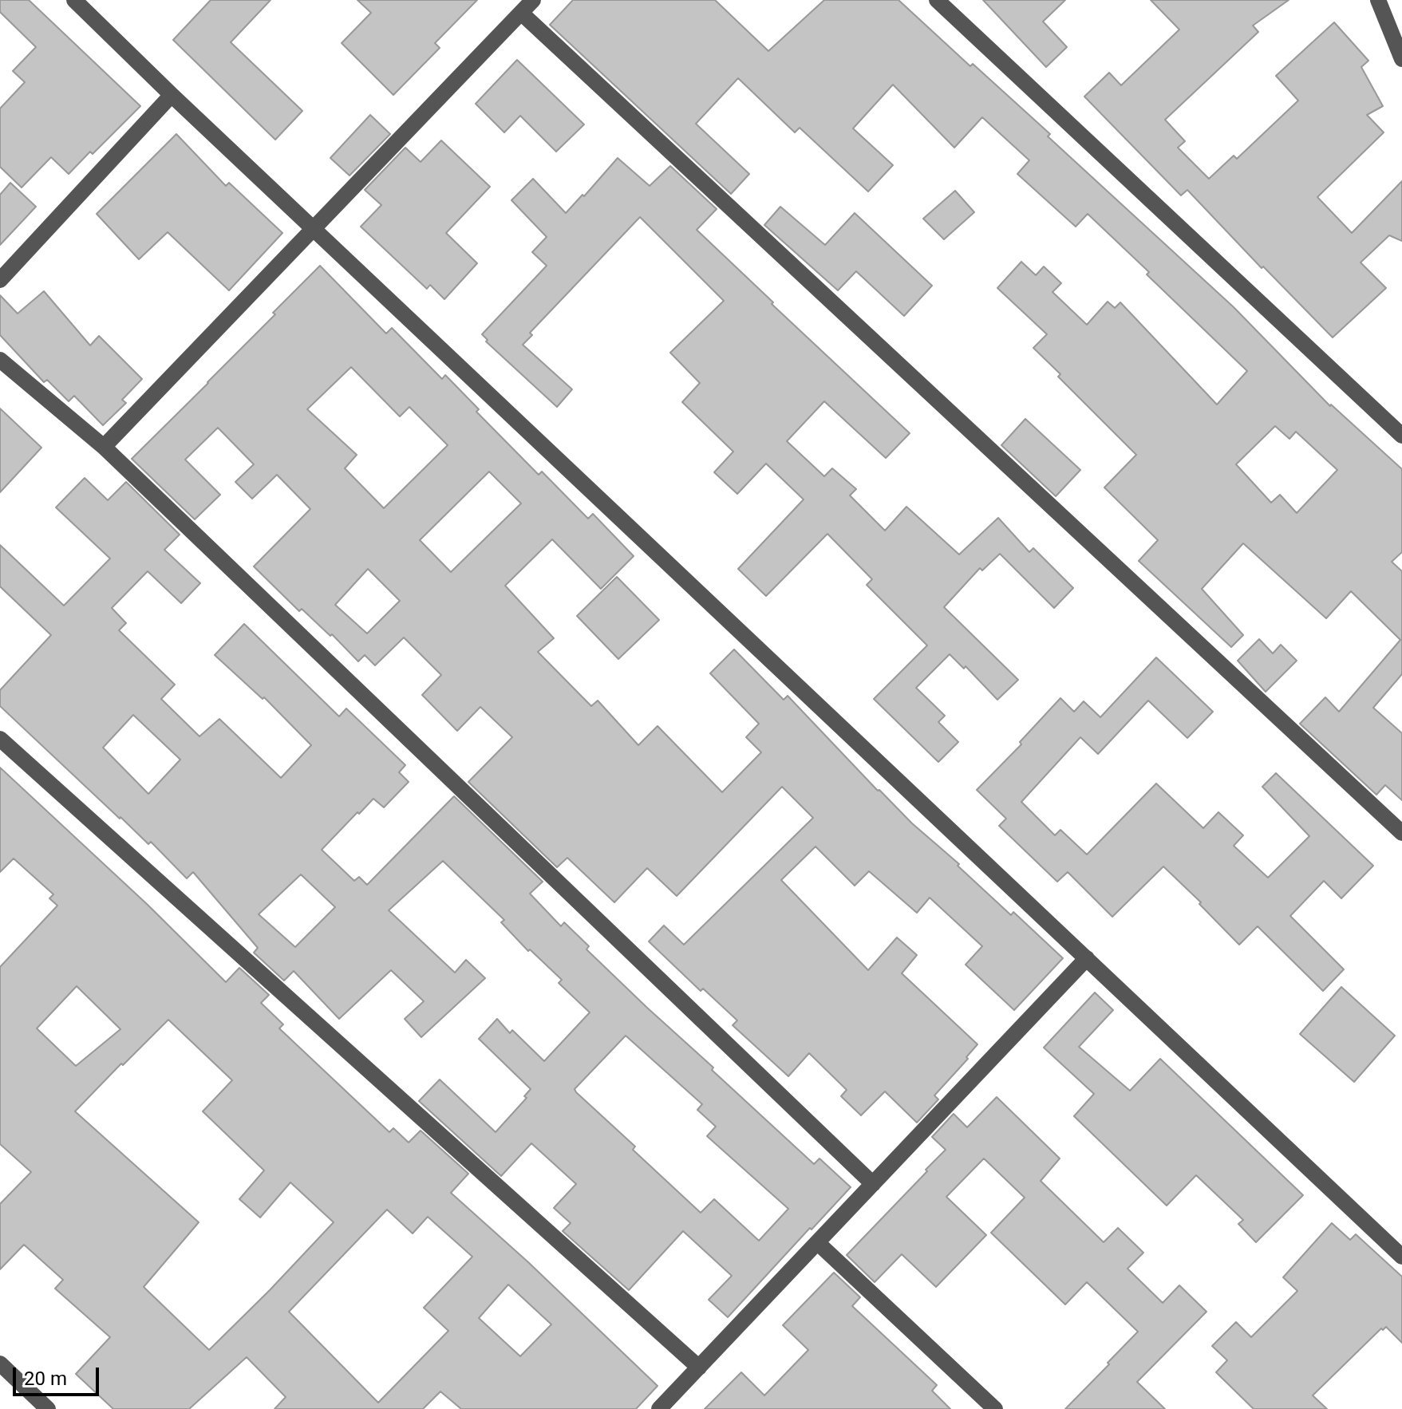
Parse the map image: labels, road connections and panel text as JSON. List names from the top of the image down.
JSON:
{
  "scale_bar": "20 m"
}
